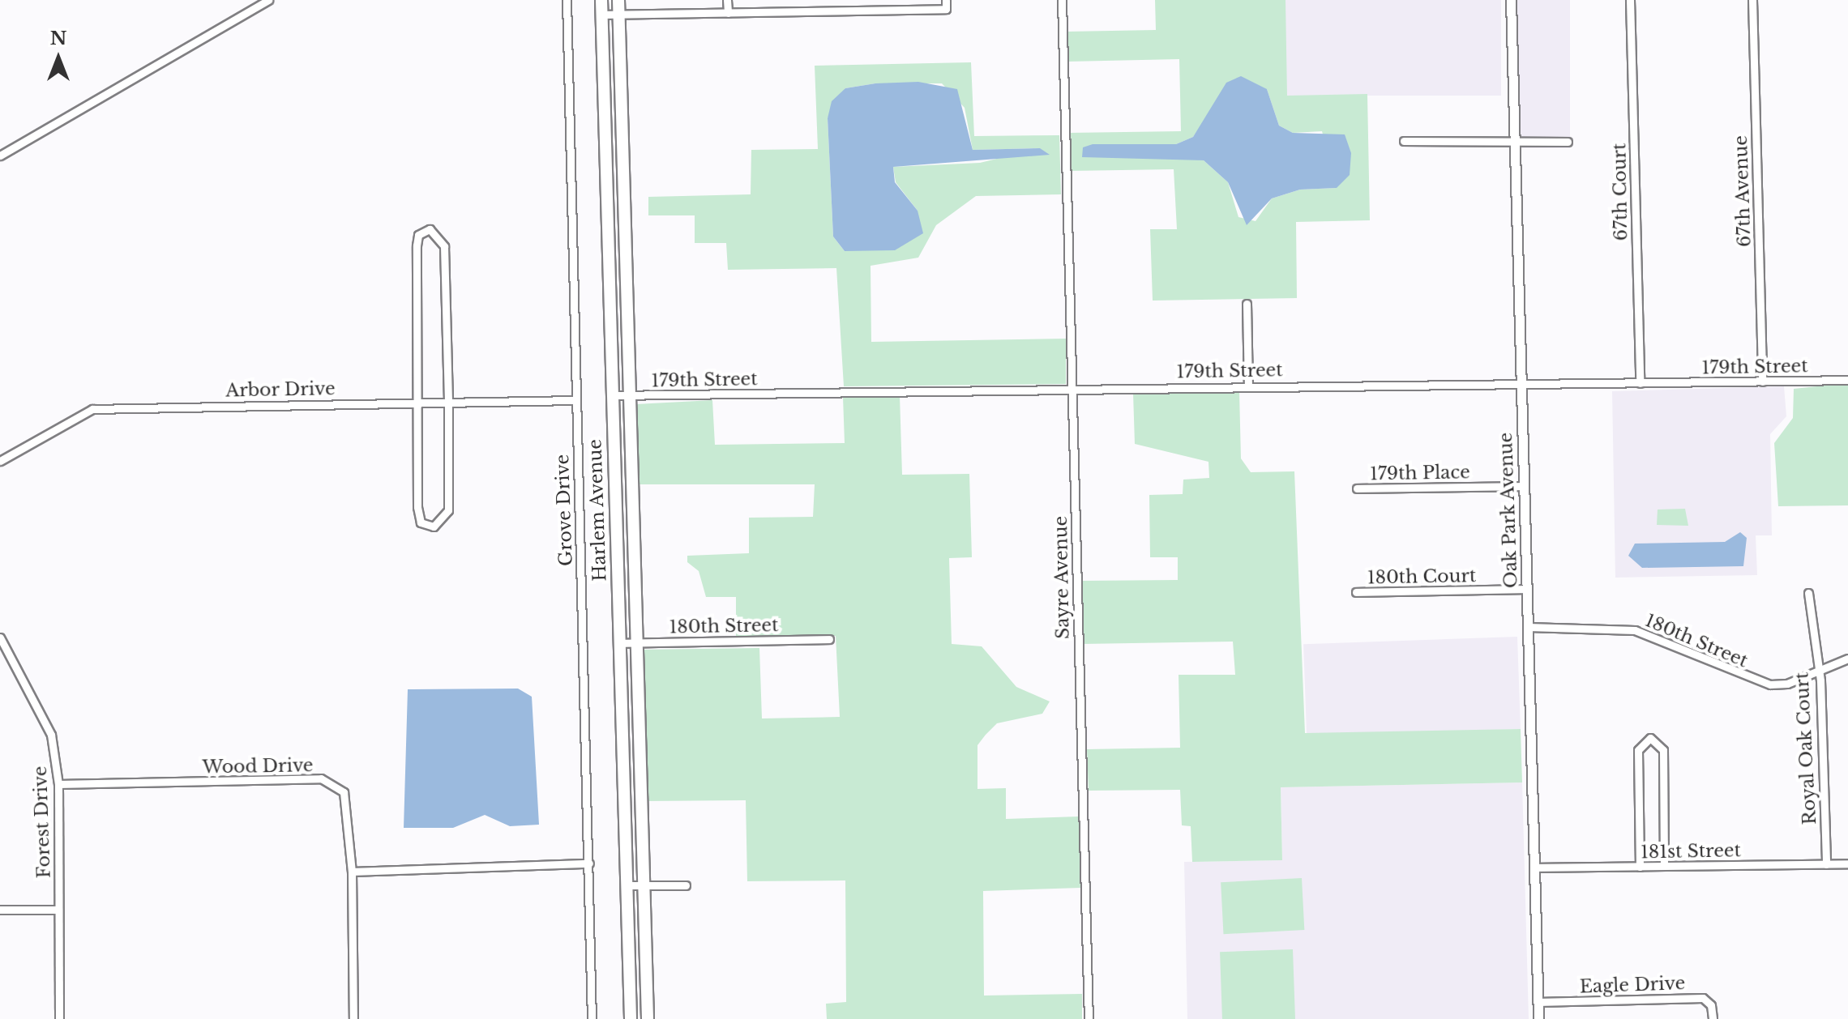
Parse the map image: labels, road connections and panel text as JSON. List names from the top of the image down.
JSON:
{
  "streets": {
    "main road": ["Harlem Avenue"],
    "street": [
      "67th Avenue",
      "67th Court",
      "179th Street",
      "Arbor Drive",
      "179th Place",
      "Grove Drive",
      "Oak Park Avenue",
      "180th Court",
      "Sayre Avenue",
      "180th Street",
      "Royal Oak Court",
      "Wood Drive",
      "Forest Drive",
      "181st Street",
      "Eagle Drive"
    ]
  },
  "crossings": [
    ["67th Avenue", "179th Street"],
    ["67th Court", "179th Street"],
    ["179th Street", "Harlem Avenue"],
    ["179th Street", "Oak Park Avenue"],
    ["179th Street", "Sayre Avenue"],
    ["Arbor Drive", "Grove Drive"],
    ["179th Place", "Oak Park Avenue"],
    ["Harlem Avenue", "180th Street"],
    ["Oak Park Avenue", "180th Court"],
    ["Oak Park Avenue", "180th Street"],
    ["Oak Park Avenue", "181st Street"],
    ["Oak Park Avenue", "Eagle Drive"],
    ["180th Street", "Royal Oak Court"],
    ["Royal Oak Court", "181st Street"],
    ["Wood Drive", "Forest Drive"]
  ],
  "north": "top"
}
